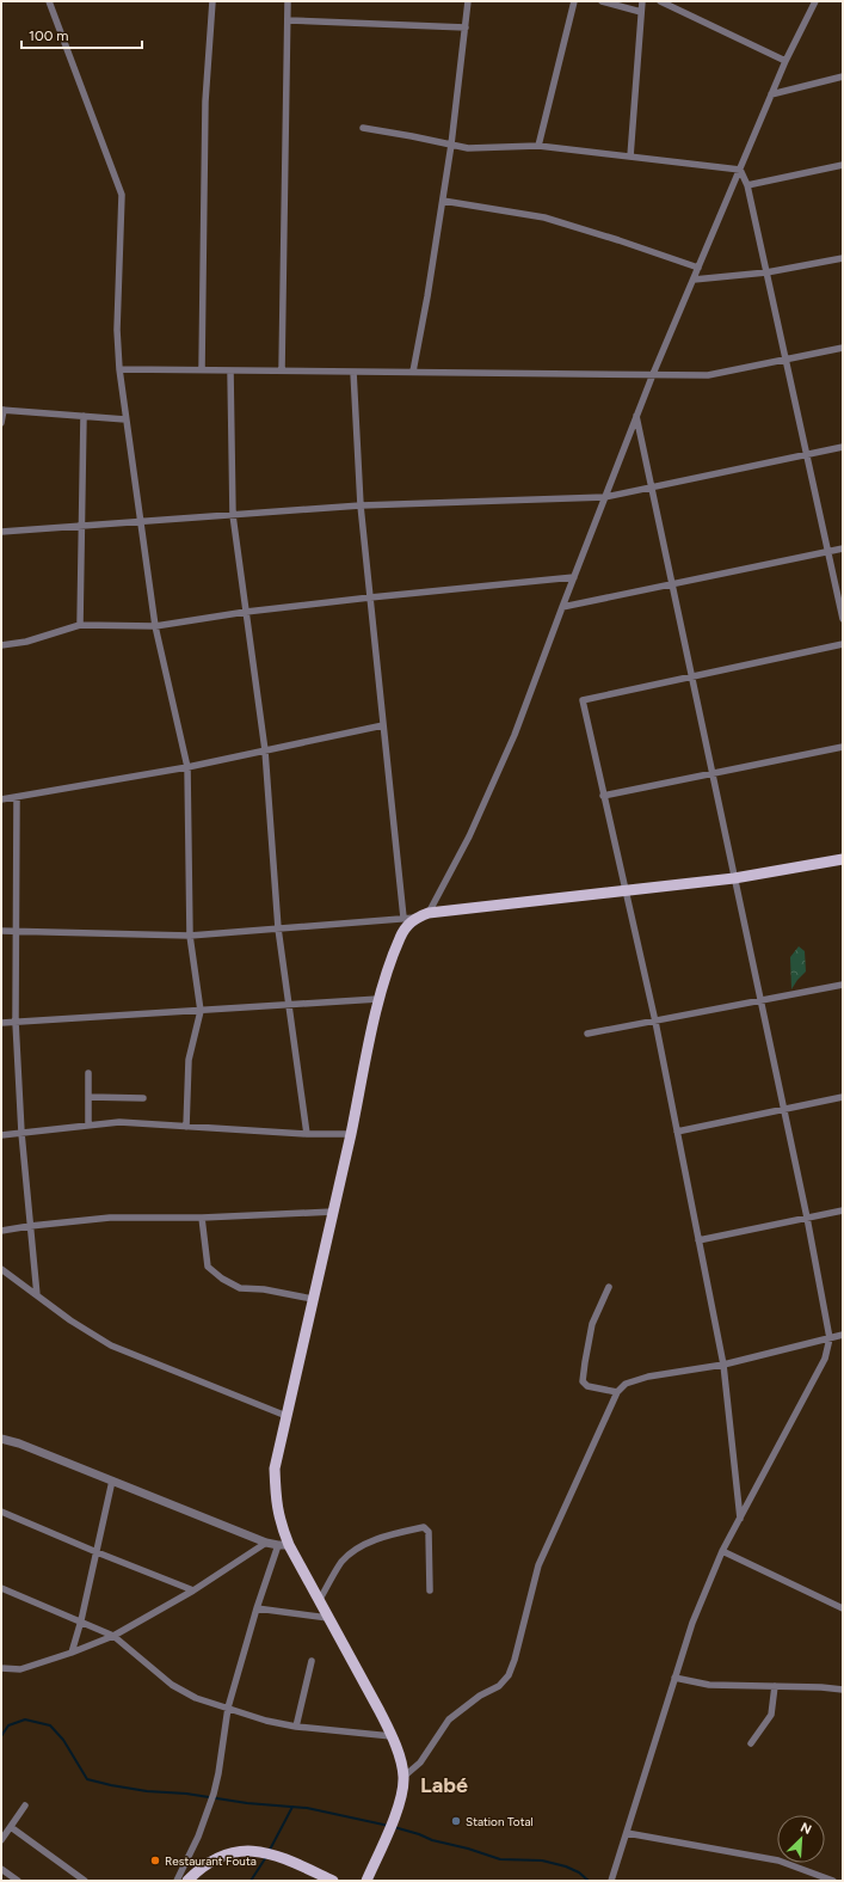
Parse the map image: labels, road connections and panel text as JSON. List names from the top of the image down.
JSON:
{
  "districts": ["Labé"],
  "places": ["Station Total", "Restaurant Fouta"],
  "scale_bar": "100 m",
  "north": "top right"
}
